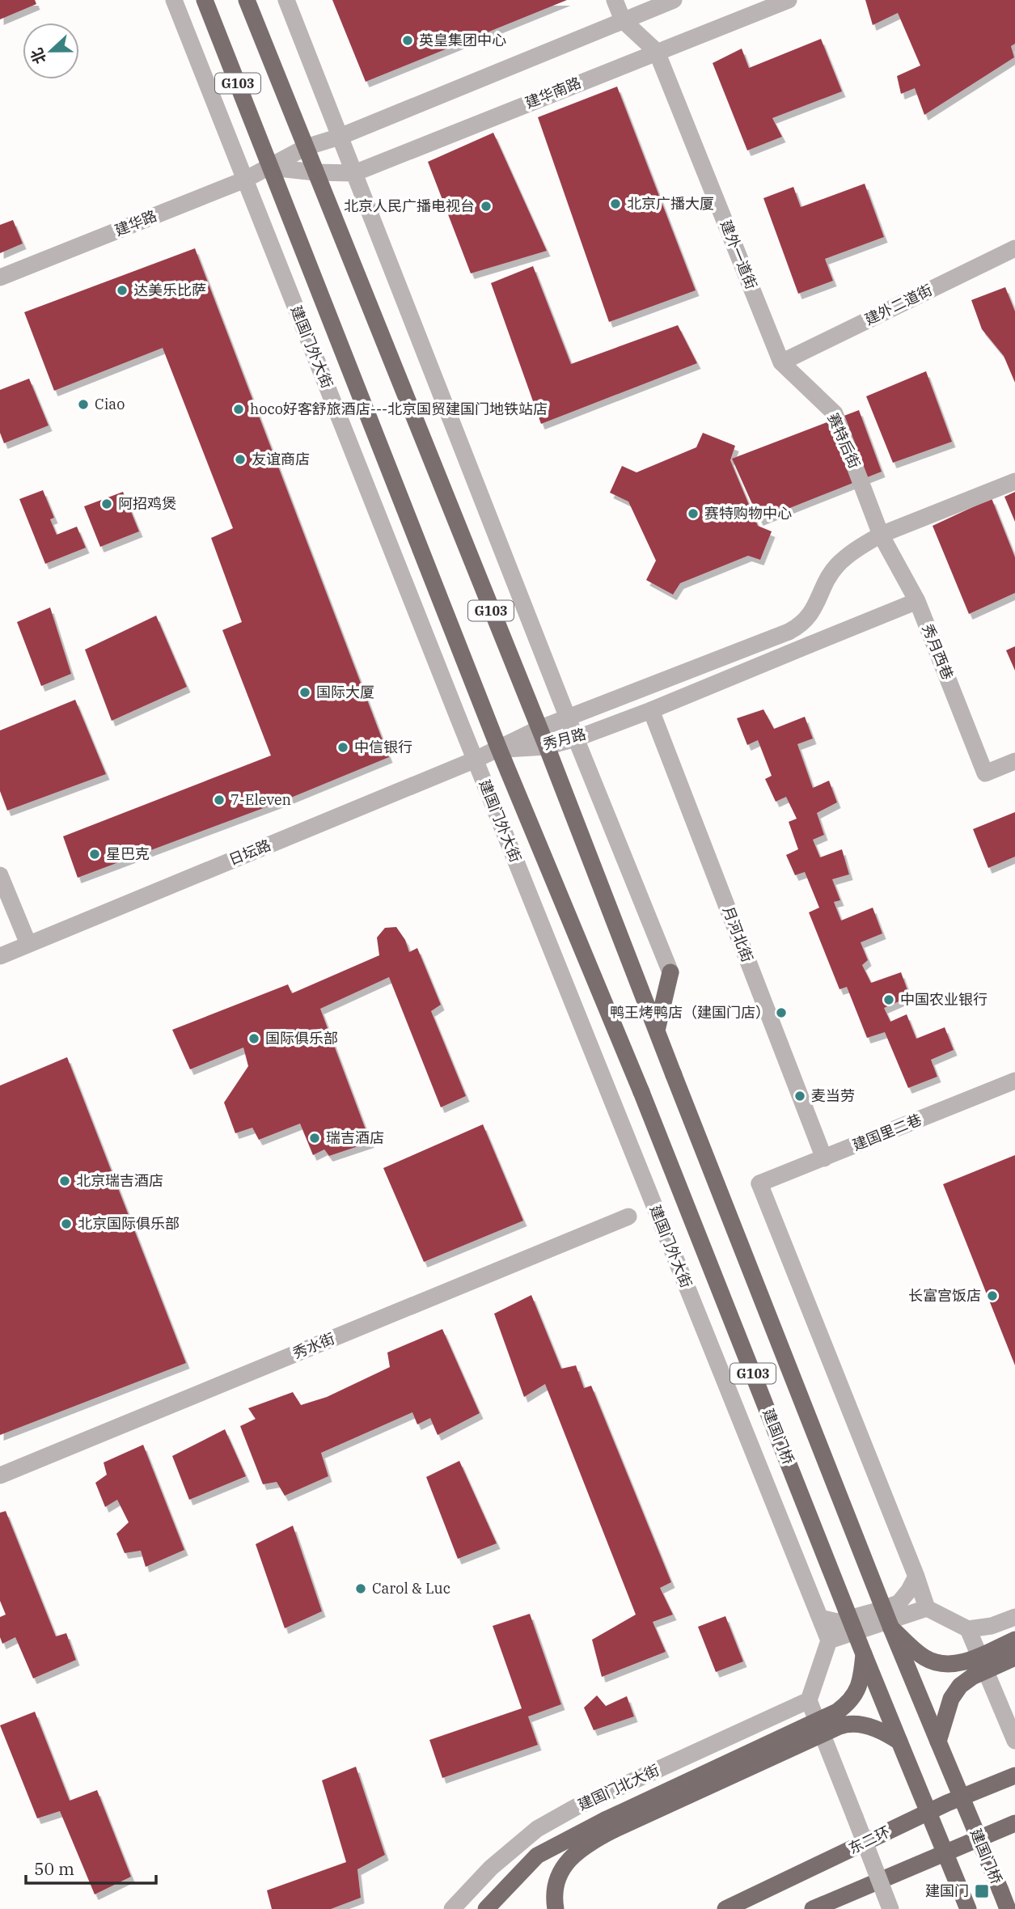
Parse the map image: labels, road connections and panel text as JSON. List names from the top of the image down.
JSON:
{
  "streets": {
    "highway": [
      "G103",
      "建国门外大街",
      "建国门桥",
      "东二环"
    ],
    "street": [
      "建华南路",
      "建华路",
      "建外一道街",
      "建外二道街",
      "赛特后街",
      "秀月西巷",
      "秀月路",
      "日坛路",
      "月河北街",
      "建国里二巷",
      "秀水街",
      "建国门北大街"
    ]
  },
  "crossings": [
    ["G103", "建华南路"],
    ["G103", "建华路"],
    ["G103", "秀月路"],
    ["G103", "建国门桥"],
    ["建华南路", "建华路"],
    ["建华南路", "建外一道街"],
    ["建华南路", "建国门外大街"],
    ["建华路", "建国门外大街"],
    ["建外一道街", "建外二道街"],
    ["建外一道街", "赛特后街"],
    ["建外二道街", "赛特后街"],
    ["建国门外大街", "秀月路"],
    ["建国门外大街", "日坛路"],
    ["建国门外大街", "建国门桥"],
    ["赛特后街", "秀月西巷"],
    ["赛特后街", "秀月路"],
    ["秀月西巷", "秀月路"],
    ["秀月路", "日坛路"],
    ["秀月路", "月河北街"],
    ["月河北街", "建国里二巷"]
  ],
  "places": {
    "other": [
      "英皇集团中心",
      "北京广播大厦",
      "北京人民广播电视台",
      "达美乐比萨",
      "Ciao",
      "hoco好客舒旅酒店---北京国贸建国门地铁站店",
      "友谊商店",
      "阿招鸡煲",
      "赛特购物中心",
      "国际大厦",
      "中信银行",
      "7-Eleven",
      "星巴克",
      "中国农业银行",
      "鸭王烤鸭店（建国门店）",
      "国际俱乐部",
      "麦当劳",
      "瑞吉酒店",
      "北京瑞吉酒店",
      "北京国际俱乐部",
      "长富宫饭店",
      "Carol & Luc"
    ],
    "transit": ["建国门"]
  },
  "scale_bar": "50 m",
  "north": "left"
}
